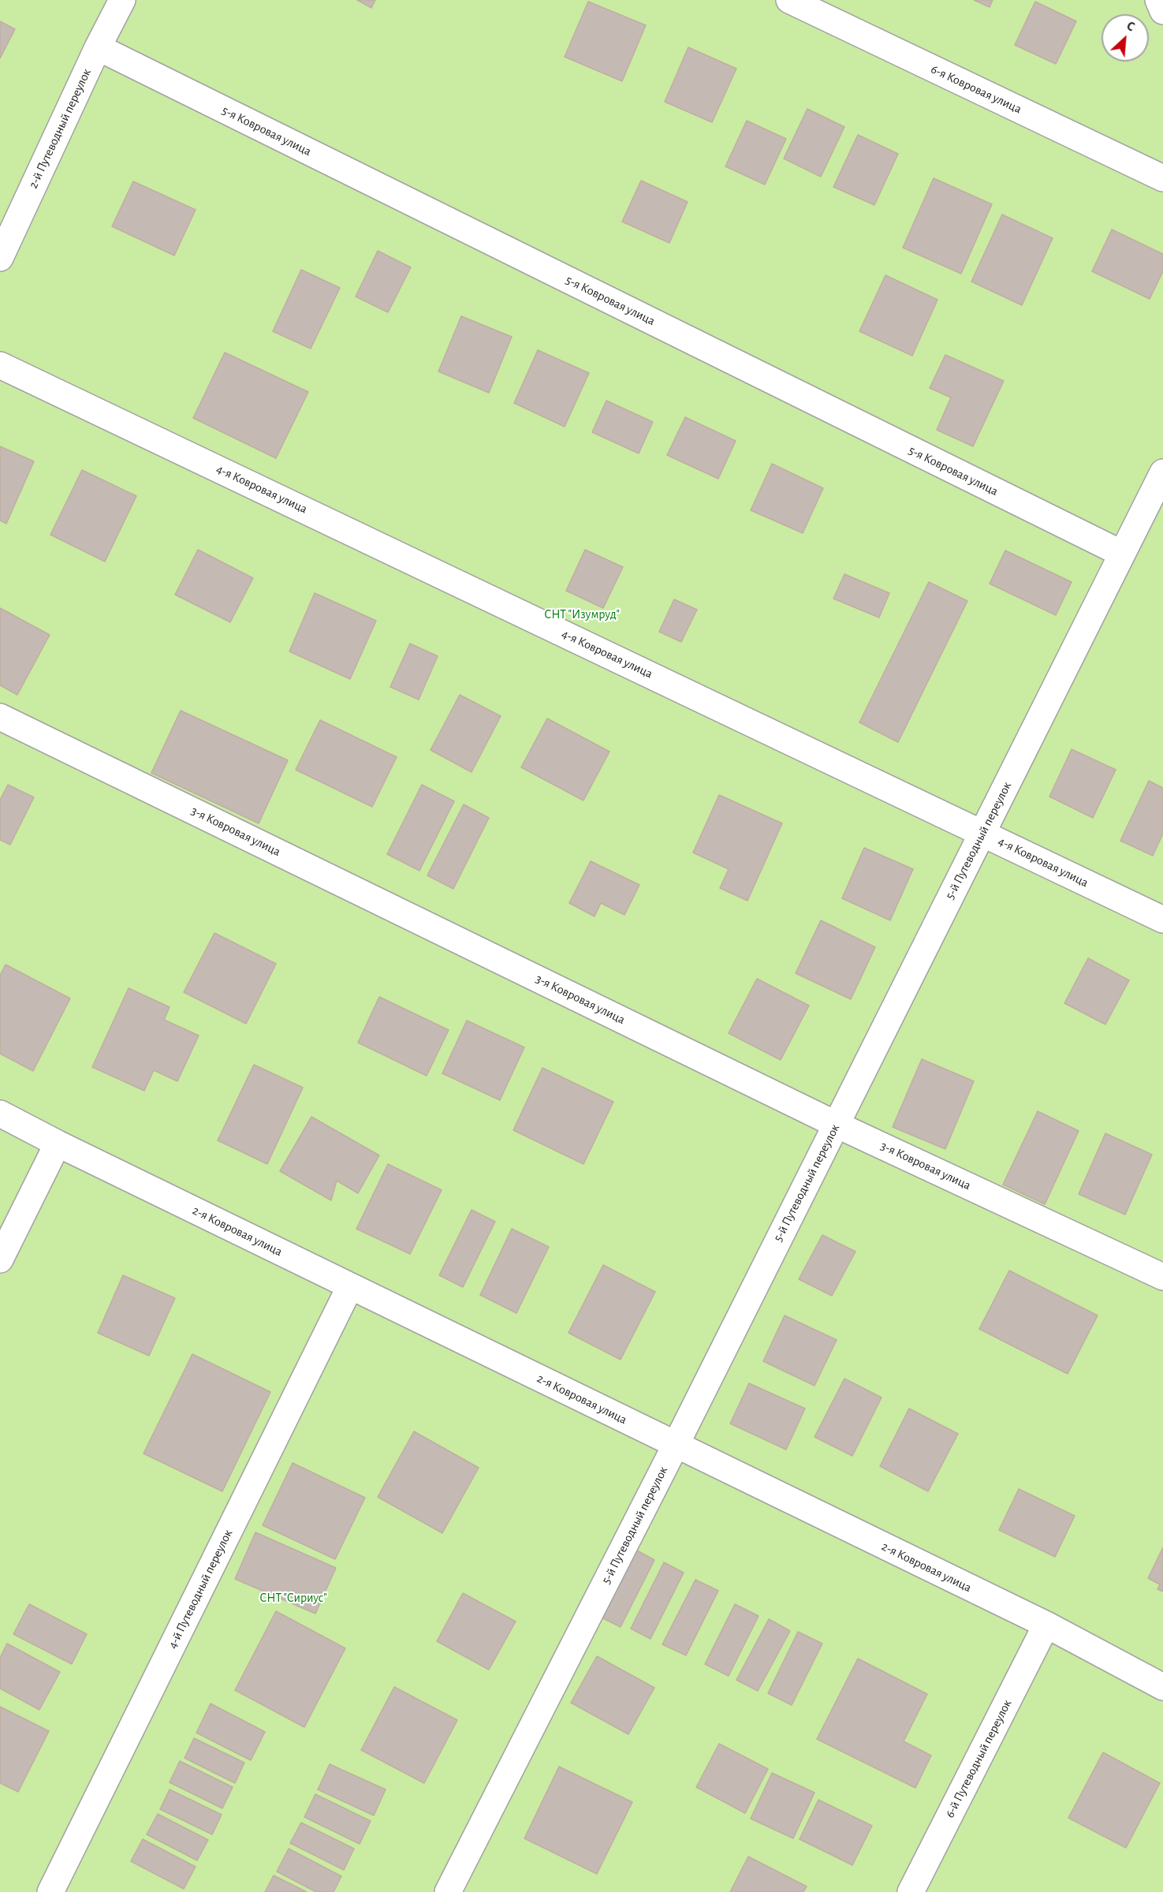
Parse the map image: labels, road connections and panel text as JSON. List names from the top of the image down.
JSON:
{
  "streets": {
    "street": [
      "6-я Ковровая улица",
      "2-й Путеводный переулок",
      "5-я Ковровая улица",
      "4-я Ковровая улица",
      "3-я Ковровая улица",
      "5-й Путеводный переулок",
      "2-я Ковровая улица",
      "4-й Путеводный переулок",
      "6-й Путеводный переулок"
    ]
  },
  "crossings": [
    ["2-й Путеводный переулок", "5-я Ковровая улица"],
    ["5-я Ковровая улица", "5-й Путеводный переулок"],
    ["4-я Ковровая улица", "5-й Путеводный переулок"],
    ["3-я Ковровая улица", "5-й Путеводный переулок"],
    ["5-й Путеводный переулок", "2-я Ковровая улица"],
    ["2-я Ковровая улица", "4-й Путеводный переулок"],
    ["2-я Ковровая улица", "6-й Путеводный переулок"]
  ],
  "parks": ["СНТ \"Изумруд\"", "СНТ \"Сириус\""],
  "north": "top right"
}
